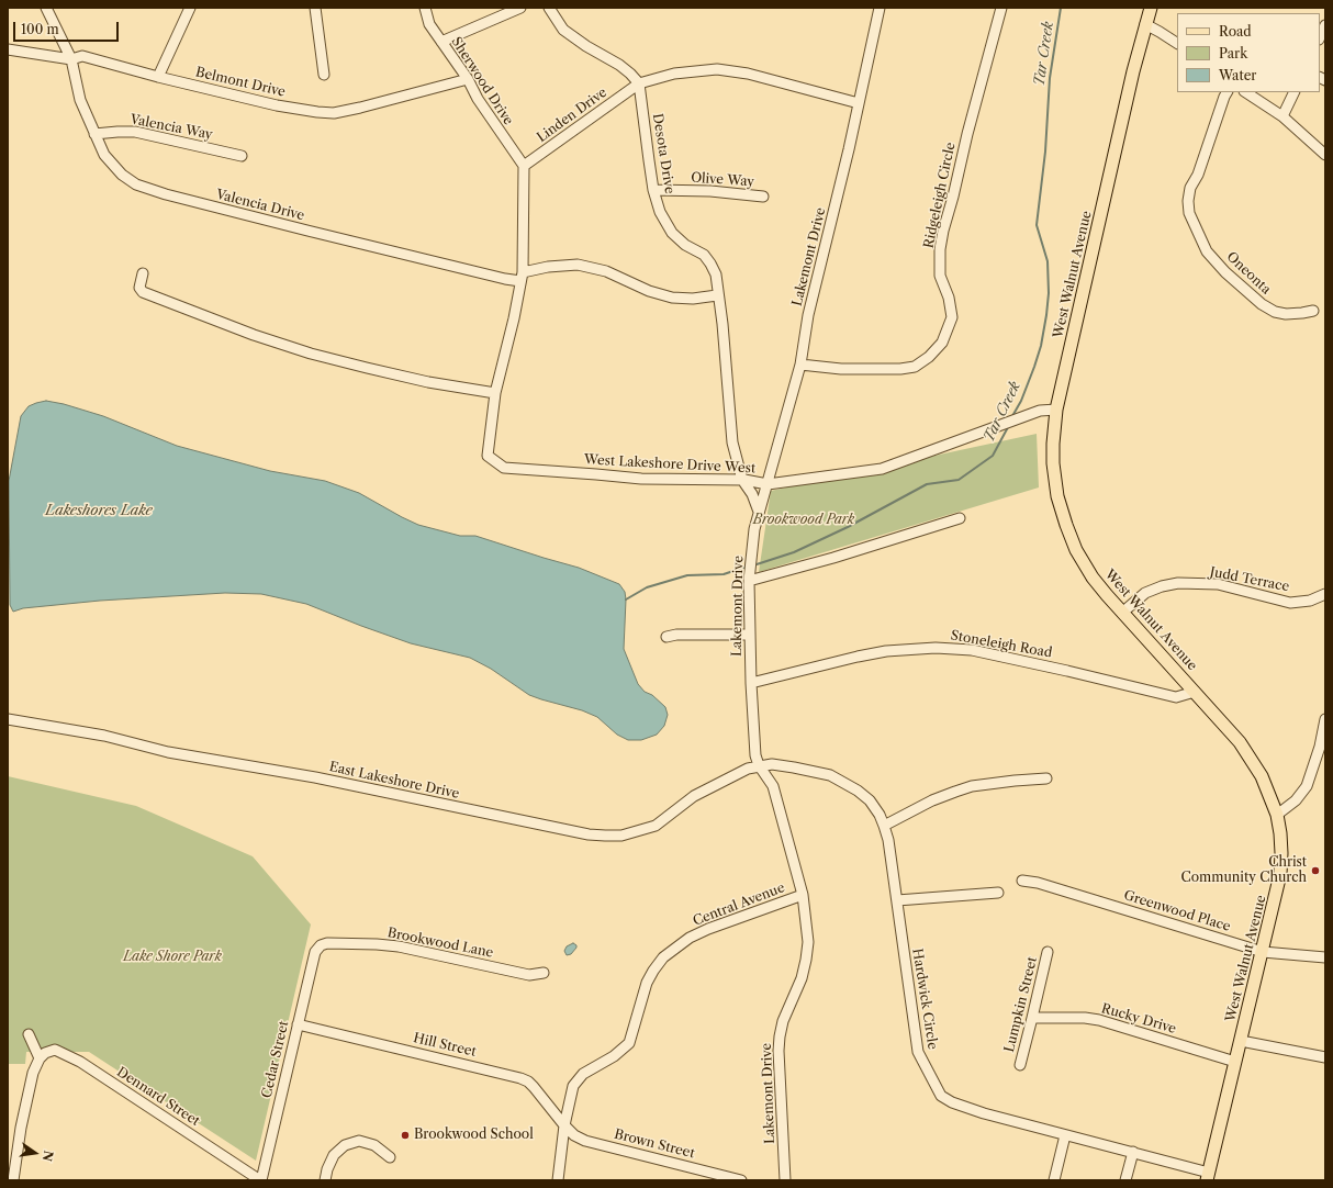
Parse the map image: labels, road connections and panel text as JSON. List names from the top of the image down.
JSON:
{
  "streets": {
    "main road": ["West Walnut Avenue"],
    "street": [
      "Sherwood Drive",
      "Belmont Drive",
      "Linden Drive",
      "Valencia Way",
      "Desota Drive",
      "Olive Way",
      "Ridgeleigh Circle",
      "Valencia Drive",
      "Lakemont Drive",
      "Oneonta",
      "West Lakeshore Drive West",
      "Judd Terrace",
      "Stoneleigh Road",
      "East Lakeshore Drive",
      "Central Avenue",
      "Greenwood Place",
      "Brookwood Lane",
      "Hardwick Circle",
      "Lumpkin Street",
      "Rucky Drive",
      "Hill Street",
      "Cedar Street",
      "Dennard Street",
      "Brown Street"
    ]
  },
  "crossings": [
    ["Sherwood Drive", "Belmont Drive"],
    ["Sherwood Drive", "Linden Drive"],
    ["Belmont Drive", "Valencia Drive"],
    ["Linden Drive", "Desota Drive"],
    ["Linden Drive", "Lakemont Drive"],
    ["Valencia Way", "Valencia Drive"],
    ["Desota Drive", "Olive Way"],
    ["Desota Drive", "Valencia Drive"],
    ["Desota Drive", "Lakemont Drive"],
    ["Desota Drive", "West Lakeshore Drive West"],
    ["Ridgeleigh Circle", "Lakemont Drive"],
    ["Lakemont Drive", "West Lakeshore Drive West"],
    ["Lakemont Drive", "Stoneleigh Road"],
    ["Lakemont Drive", "East Lakeshore Drive"],
    ["Lakemont Drive", "Central Avenue"],
    ["Lakemont Drive", "Hardwick Circle"],
    ["West Walnut Avenue", "West Lakeshore Drive West"],
    ["West Walnut Avenue", "Judd Terrace"],
    ["West Walnut Avenue", "Stoneleigh Road"],
    ["West Walnut Avenue", "Greenwood Place"],
    ["West Walnut Avenue", "Hardwick Circle"],
    ["West Walnut Avenue", "Rucky Drive"],
    ["East Lakeshore Drive", "Hardwick Circle"],
    ["Central Avenue", "Hill Street"],
    ["Central Avenue", "Brown Street"],
    ["Brookwood Lane", "Cedar Street"],
    ["Lumpkin Street", "Rucky Drive"],
    ["Hill Street", "Cedar Street"],
    ["Hill Street", "Brown Street"],
    ["Cedar Street", "Dennard Street"]
  ],
  "water": ["Tar Creek", "Lakeshores Lake"],
  "parks": ["Brookwood Park", "Lake Shore Park"],
  "places": ["Christ Community Church", "Brookwood School"],
  "legend": ["Road", "Park", "Water"],
  "scale_bar": "100 m",
  "north": "right"
}
